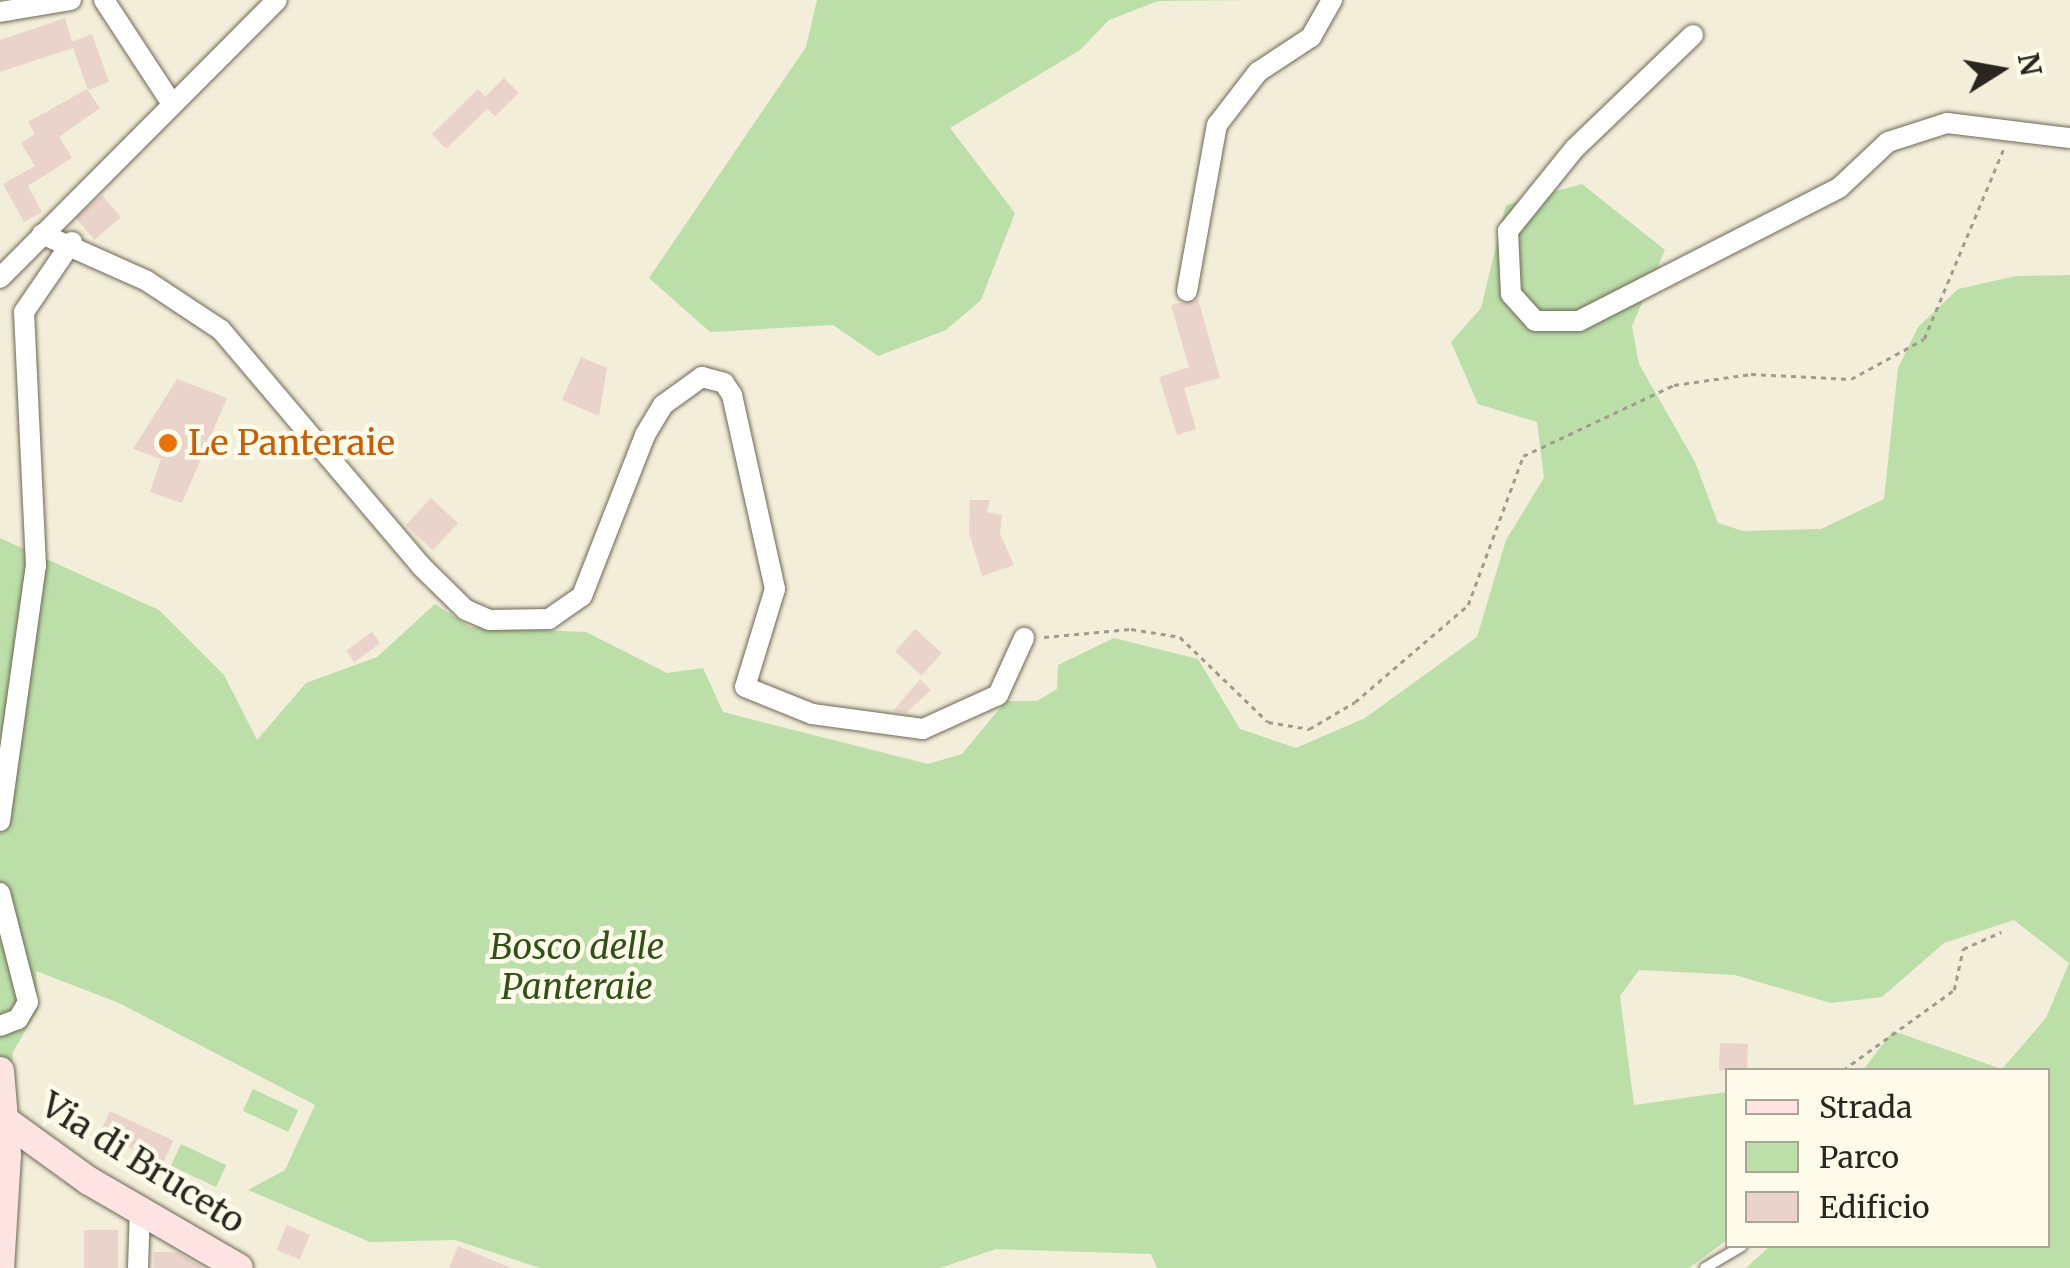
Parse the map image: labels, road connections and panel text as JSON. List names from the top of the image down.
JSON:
{
  "streets": {
    "main road": ["Via di Bruceto"]
  },
  "parks": ["Bosco delle Panteraie"],
  "places": ["Le Panteraie"],
  "legend": ["Strada", "Parco", "Edificio"],
  "north": "right"
}
